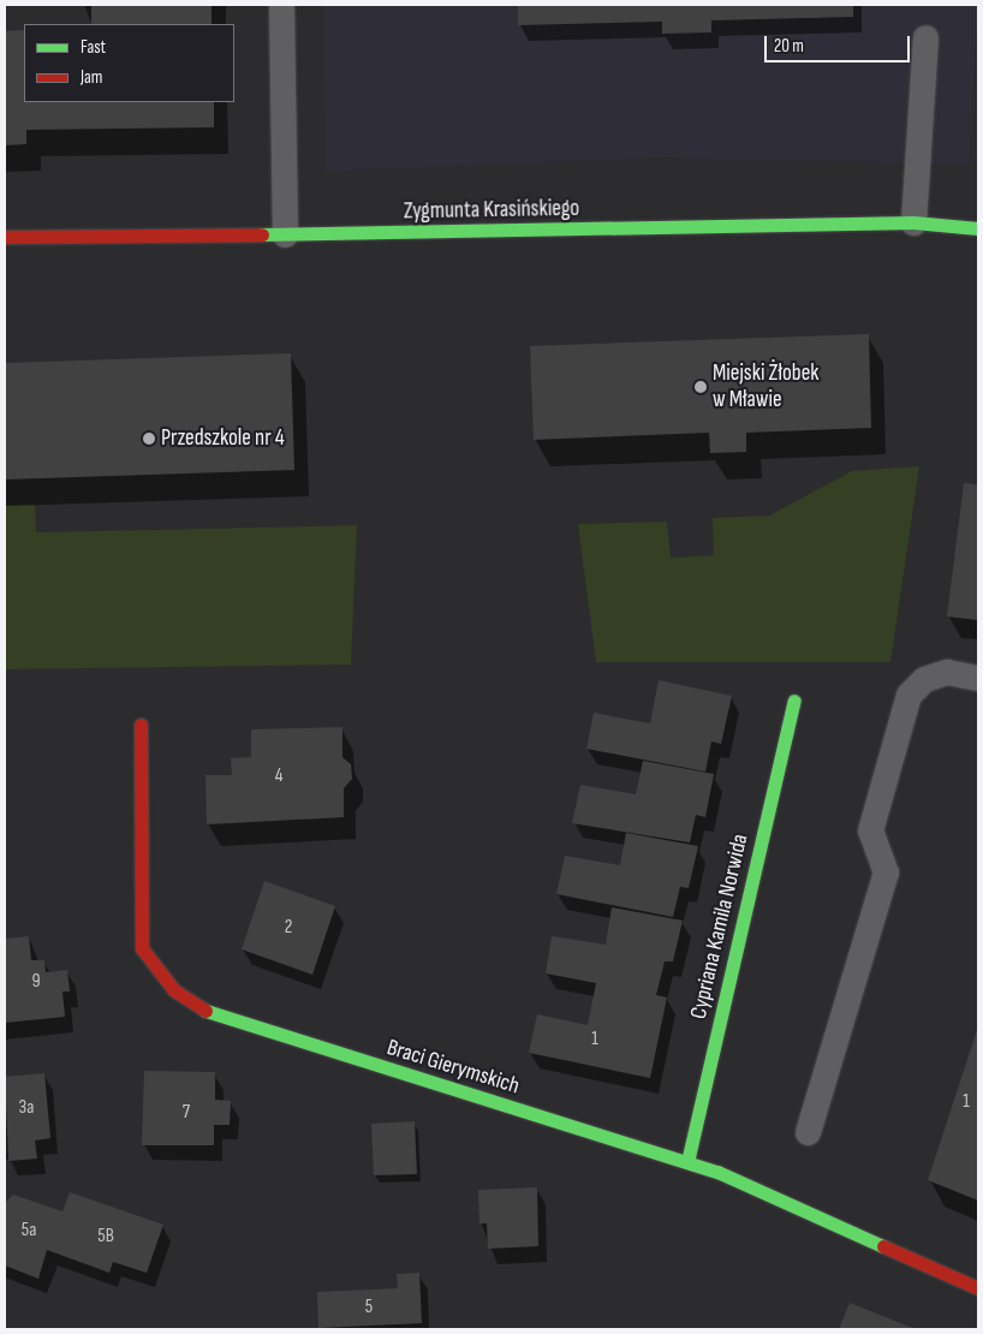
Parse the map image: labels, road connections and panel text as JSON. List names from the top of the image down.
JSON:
{
  "streets": {
    "street": ["Zygmunta Krasińskiego", "Cypriana Kamila Norwida", "Braci Gierymskich"]
  },
  "crossings": [
    ["Cypriana Kamila Norwida", "Braci Gierymskich"]
  ],
  "places": ["Miejski Żłobek w Mławie", "Przedszkole nr 4"],
  "house_numbers": [
    "4",
    "2",
    "9",
    "1",
    "1",
    "3a",
    "7",
    "5a",
    "5B",
    "5"
  ],
  "legend": ["Fast", "Jam"],
  "scale_bar": "20 m"
}
